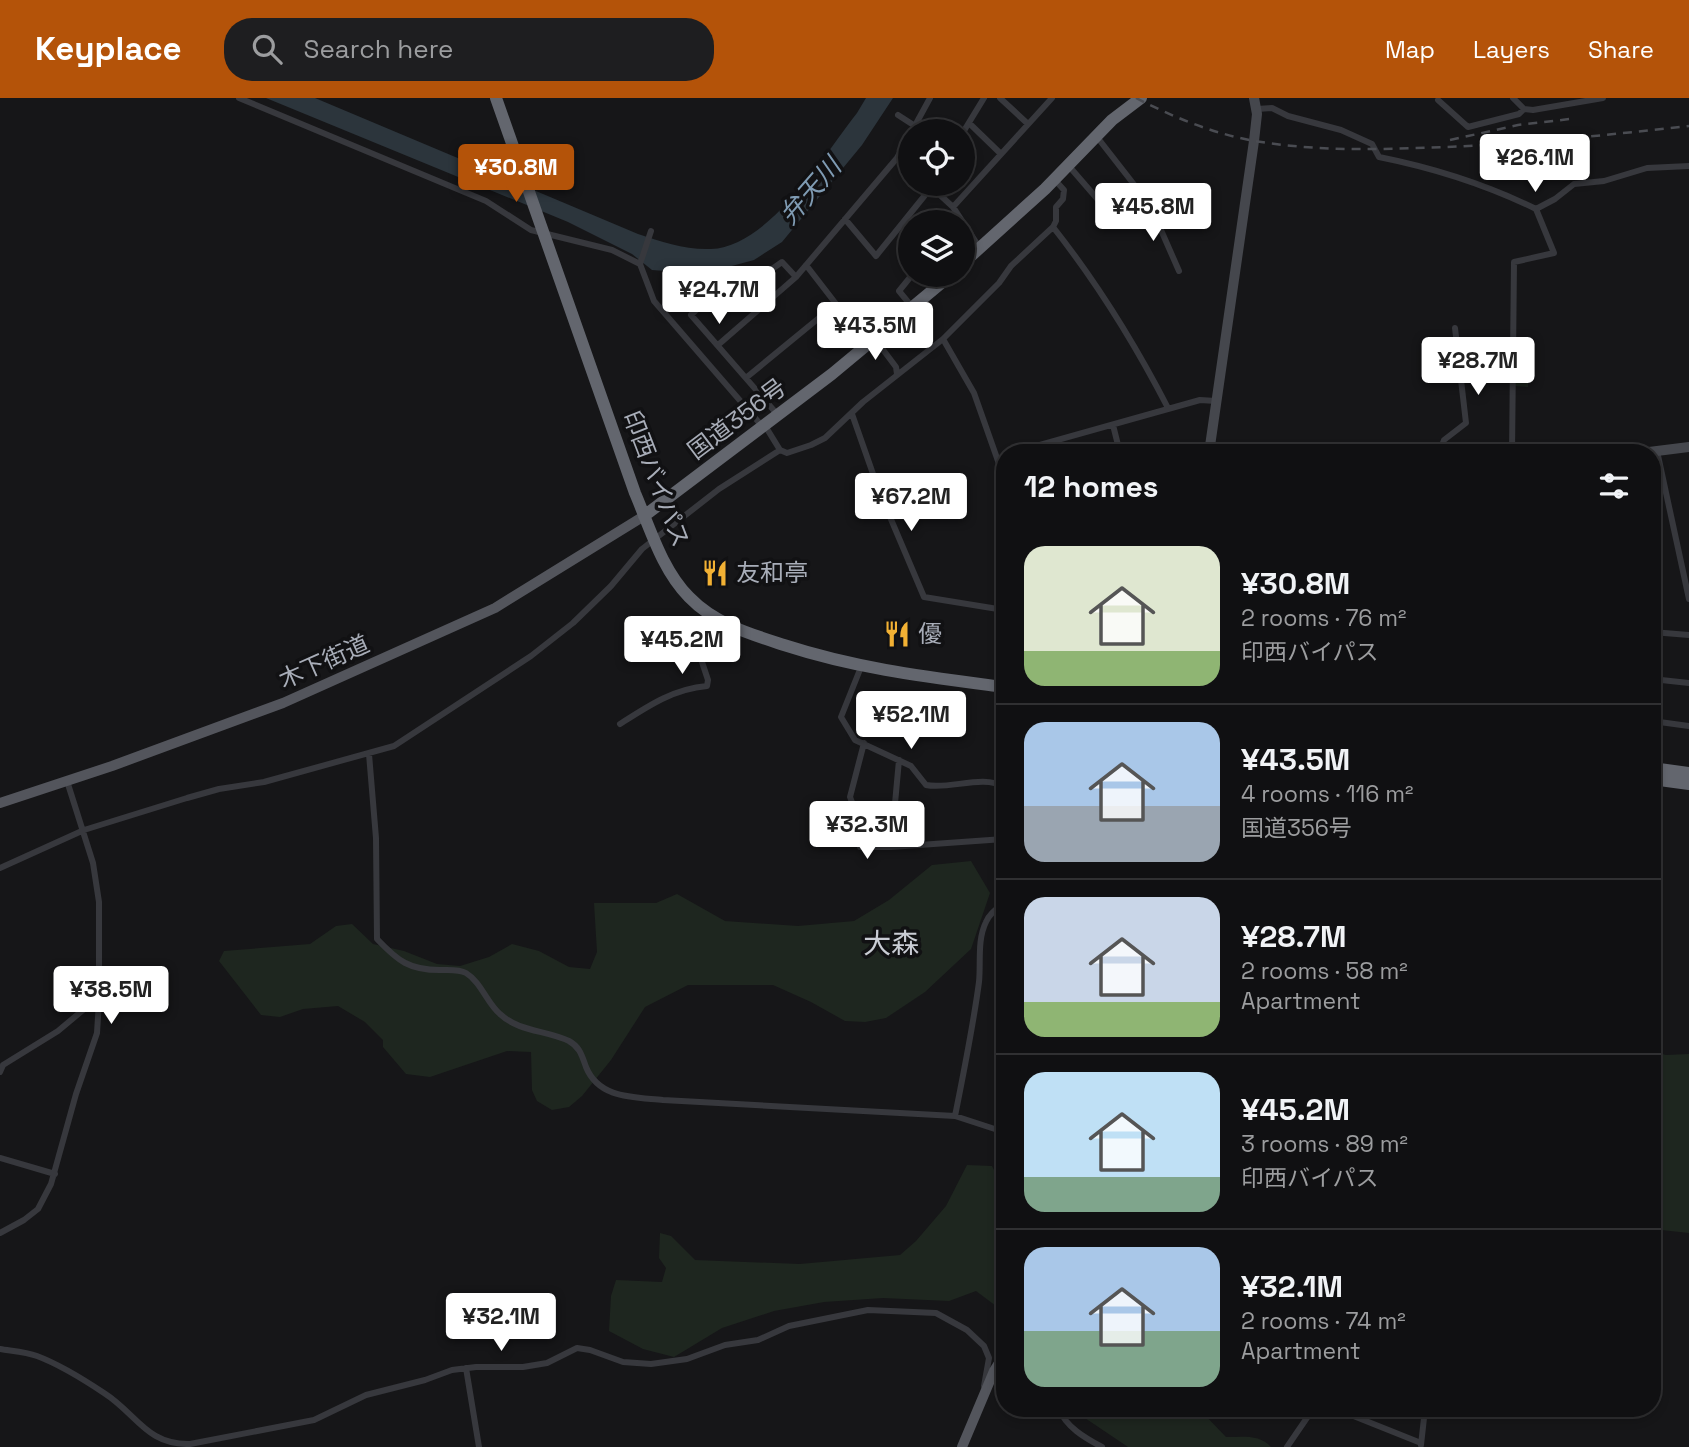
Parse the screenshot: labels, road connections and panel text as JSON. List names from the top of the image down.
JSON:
{
  "streets": {
    "highway": ["国道356号", "印西バイパス"],
    "main road": ["木下街道"]
  },
  "crossings": [
    ["国道356号", "印西バイパス"],
    ["国道356号", "木下街道"],
    ["印西バイパス", "木下街道"]
  ],
  "districts": ["大森"],
  "water": ["弁天川"],
  "places": {
    "restaurant": ["友和亭", "優"]
  },
  "page": {
    "header": "Keyplace",
    "search": "Search here",
    "nav": ["Map", "Layers", "Share"],
    "price": [
      "¥26.1M",
      "¥30.8M",
      "¥45.8M",
      "¥24.7M",
      "¥43.5M",
      "¥28.7M",
      "¥67.2M",
      "¥45.2M",
      "¥52.1M",
      "¥32.3M",
      "¥38.5M",
      "¥32.1M"
    ],
    "heading": "12 homes",
    "list": [
      {
        "name": "¥30.8M",
        "note": "2 rooms · 76 m² · 印西バイパス"
      },
      {
        "name": "¥43.5M",
        "note": "4 rooms · 116 m² · 国道356号"
      },
      {
        "name": "¥28.7M",
        "note": "2 rooms · 58 m² · Apartment"
      },
      {
        "name": "¥45.2M",
        "note": "3 rooms · 89 m² · 印西バイパス"
      },
      {
        "name": "¥32.1M",
        "note": "2 rooms · 74 m² · Apartment"
      }
    ]
  }
}
